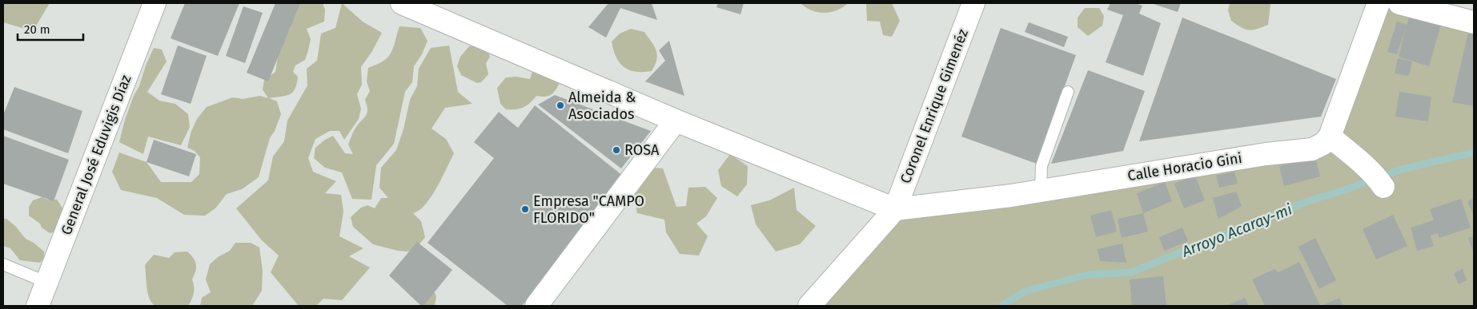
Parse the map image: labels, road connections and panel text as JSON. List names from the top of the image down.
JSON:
{
  "streets": {
    "street": ["Coronel Enrique Gimenéz", "General José Eduvigis Díaz", "Calle Horacio Gini"]
  },
  "crossings": [
    ["Coronel Enrique Gimenéz", "Calle Horacio Gini"]
  ],
  "water": ["Arroyo Acaray-mi"],
  "places": ["Almeida & Asociados", "ROSA", "Empresa \"CAMPO FLORIDO\""],
  "scale_bar": "20 m"
}
